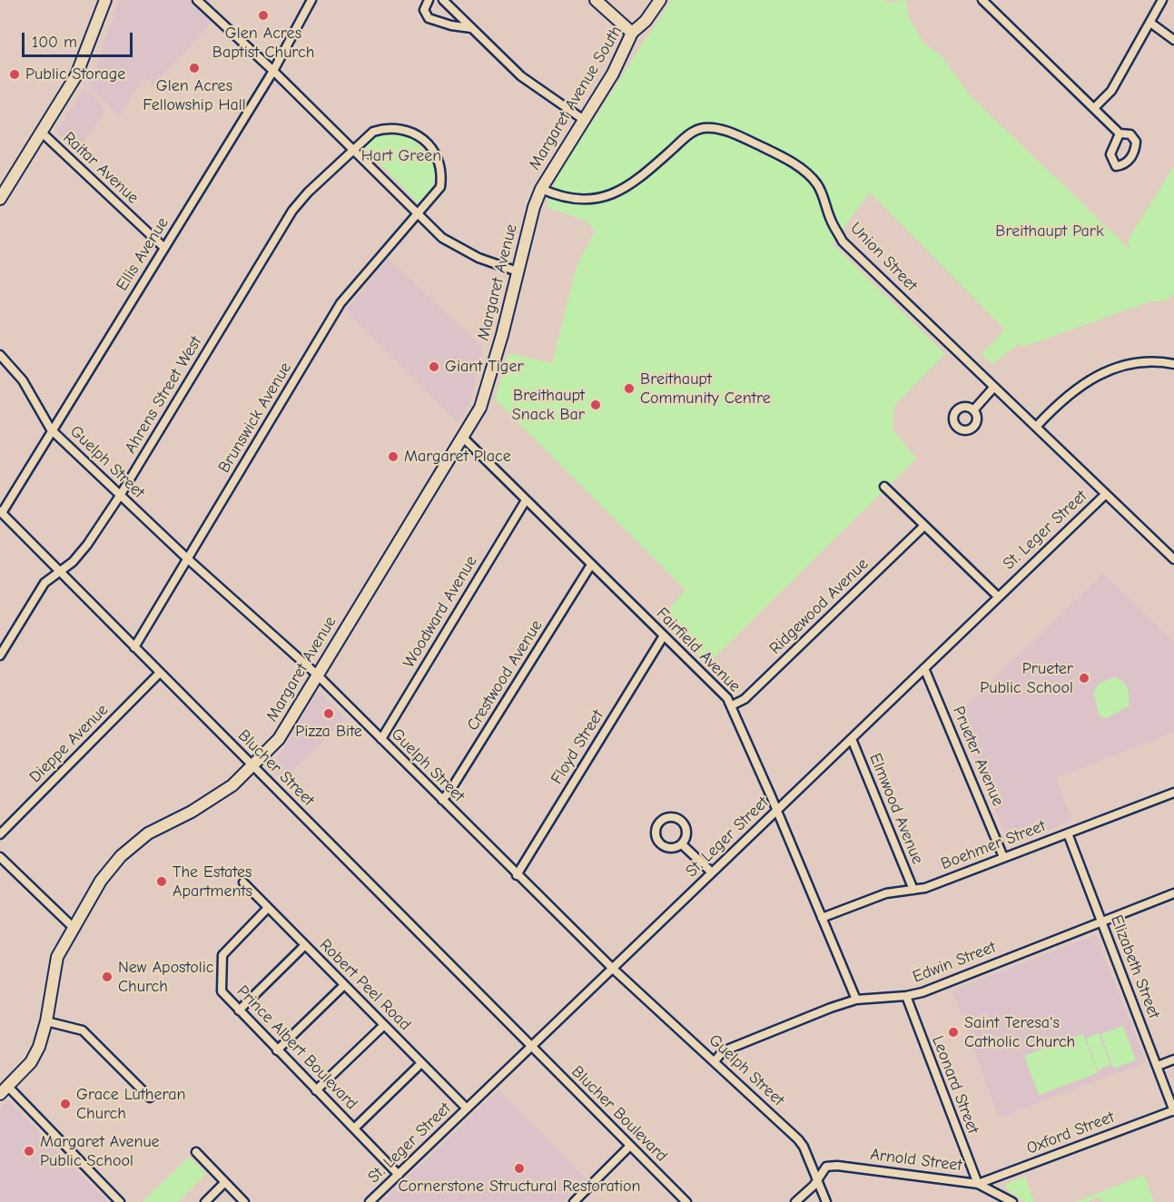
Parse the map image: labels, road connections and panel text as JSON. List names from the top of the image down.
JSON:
{
  "streets": {
    "street": [
      "Margaret Avenue South",
      "Raitar Avenue",
      "Ellis Avenue",
      "Union Street",
      "Margaret Avenue",
      "Ahrens Street West",
      "Brunswick Avenue",
      "Guelph Street",
      "St. Leger Street",
      "Ridgewood Avenue",
      "Woodward Avenue",
      "Fairfield Avenue",
      "Crestwood Avenue",
      "Dieppe Avenue",
      "Floyd Street",
      "Prueter Avenue",
      "Blucher Street",
      "Elmwood Avenue",
      "Boehmer Street",
      "Edwin Street",
      "Elizabeth Street",
      "Robert Peel Road",
      "Prince Albert Boulevard",
      "Leonard Street",
      "Blucher Boulevard",
      "Oxford Street",
      "Arnold Street"
    ]
  },
  "crossings": [
    ["Margaret Avenue South", "Union Street"],
    ["Margaret Avenue South", "Margaret Avenue"],
    ["Raitar Avenue", "Ellis Avenue"],
    ["Ellis Avenue", "Guelph Street"],
    ["Ellis Avenue", "Blucher Street"],
    ["Union Street", "Margaret Avenue"],
    ["Union Street", "St. Leger Street"],
    ["Margaret Avenue", "Guelph Street"],
    ["Margaret Avenue", "Fairfield Avenue"],
    ["Margaret Avenue", "Blucher Street"],
    ["Ahrens Street West", "Brunswick Avenue"],
    ["Ahrens Street West", "Guelph Street"],
    ["Ahrens Street West", "Blucher Street"],
    ["Brunswick Avenue", "Guelph Street"],
    ["Brunswick Avenue", "Blucher Street"],
    ["Guelph Street", "St. Leger Street"],
    ["Guelph Street", "Woodward Avenue"],
    ["Guelph Street", "Crestwood Avenue"],
    ["Guelph Street", "Floyd Street"],
    ["Guelph Street", "Edwin Street"],
    ["Guelph Street", "Arnold Street"],
    ["St. Leger Street", "Fairfield Avenue"],
    ["St. Leger Street", "Prueter Avenue"],
    ["St. Leger Street", "Blucher Street"],
    ["St. Leger Street", "Elmwood Avenue"],
    ["St. Leger Street", "Robert Peel Road"],
    ["St. Leger Street", "Prince Albert Boulevard"],
    ["St. Leger Street", "Blucher Boulevard"],
    ["Ridgewood Avenue", "Fairfield Avenue"],
    ["Woodward Avenue", "Fairfield Avenue"],
    ["Fairfield Avenue", "Crestwood Avenue"],
    ["Fairfield Avenue", "Floyd Street"],
    ["Fairfield Avenue", "Boehmer Street"],
    ["Fairfield Avenue", "Edwin Street"],
    ["Dieppe Avenue", "Blucher Street"],
    ["Prueter Avenue", "Boehmer Street"],
    ["Blucher Street", "Blucher Boulevard"],
    ["Elmwood Avenue", "Boehmer Street"],
    ["Boehmer Street", "Elizabeth Street"],
    ["Edwin Street", "Elizabeth Street"],
    ["Edwin Street", "Leonard Street"],
    ["Elizabeth Street", "Oxford Street"],
    ["Robert Peel Road", "Prince Albert Boulevard"],
    ["Leonard Street", "Oxford Street"],
    ["Leonard Street", "Arnold Street"],
    ["Oxford Street", "Arnold Street"]
  ],
  "parks": ["Hart Green", "Breithaupt Park"],
  "places": [
    "Glen Acres Baptist Church",
    "Glen Acres Fellowship Hall",
    "Public Storage",
    "Giant Tiger",
    "Breithaupt Community Centre",
    "Breithaupt Snack Bar",
    "Margaret Place",
    "Prueter Public School",
    "Pizza Bite",
    "The Estates Apartments",
    "New Apostolic Church",
    "Saint Teresa's Catholic Church",
    "Grace Lutheran Church",
    "Margaret Avenue Public School",
    "Cornerstone Structural Restoration"
  ],
  "scale_bar": "100 m"
}
